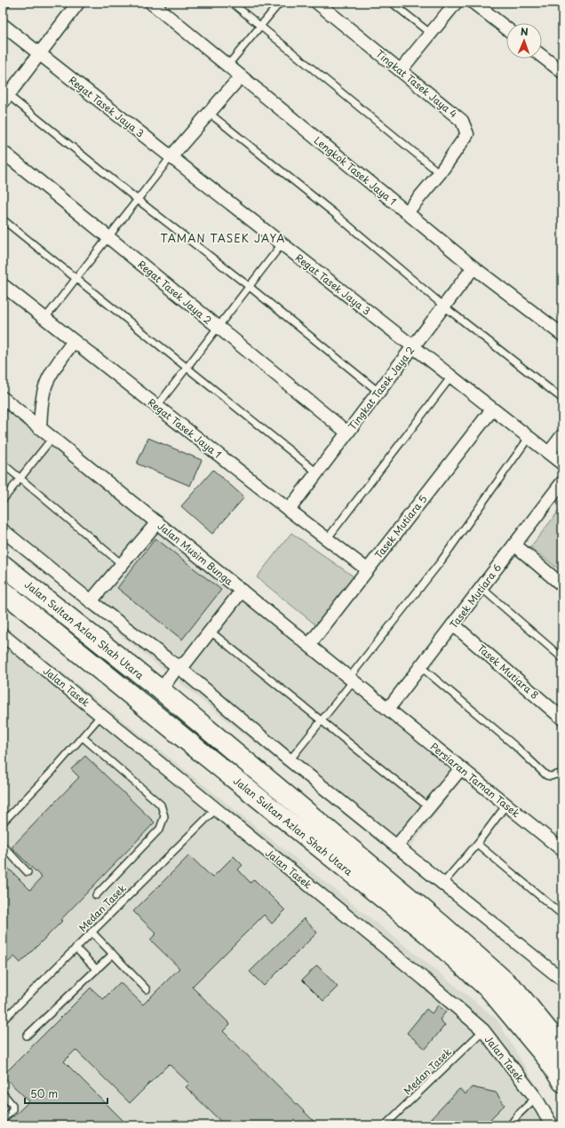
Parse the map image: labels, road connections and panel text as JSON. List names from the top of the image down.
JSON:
{
  "streets": {
    "main road": ["Jalan Sultan Azlan Shah Utara"],
    "street": [
      "Tingkat Tasek Jaya 4",
      "Regat Tasek Jaya 3",
      "Lengkok Tasek Jaya 1",
      "Regat Tasek Jaya 2",
      "Tingkat Tasek Jaya 2",
      "Regat Tasek Jaya 1",
      "Tasek Mutiara 5",
      "Jalan Musim Bunga",
      "Tasek Mutiara 6",
      "Tasek Mutiara 8",
      "Jalan Tasek",
      "Persiaran Taman Tasek"
    ],
    "lane": ["Medan Tasek"]
  },
  "crossings": [
    ["Tingkat Tasek Jaya 4", "Lengkok Tasek Jaya 1"],
    ["Regat Tasek Jaya 3", "Tingkat Tasek Jaya 2"],
    ["Regat Tasek Jaya 3", "Tasek Mutiara 5"],
    ["Lengkok Tasek Jaya 1", "Tingkat Tasek Jaya 2"],
    ["Regat Tasek Jaya 2", "Tingkat Tasek Jaya 2"],
    ["Tingkat Tasek Jaya 2", "Regat Tasek Jaya 1"],
    ["Regat Tasek Jaya 1", "Tasek Mutiara 5"],
    ["Tasek Mutiara 5", "Jalan Musim Bunga"],
    ["Jalan Musim Bunga", "Tasek Mutiara 6"],
    ["Jalan Musim Bunga", "Persiaran Taman Tasek"],
    ["Tasek Mutiara 6", "Tasek Mutiara 8"],
    ["Tasek Mutiara 6", "Persiaran Taman Tasek"],
    ["Jalan Tasek", "Medan Tasek"]
  ],
  "districts": ["TAMAN TASEK JAYA"],
  "scale_bar": "50 m",
  "north": "top"
}
